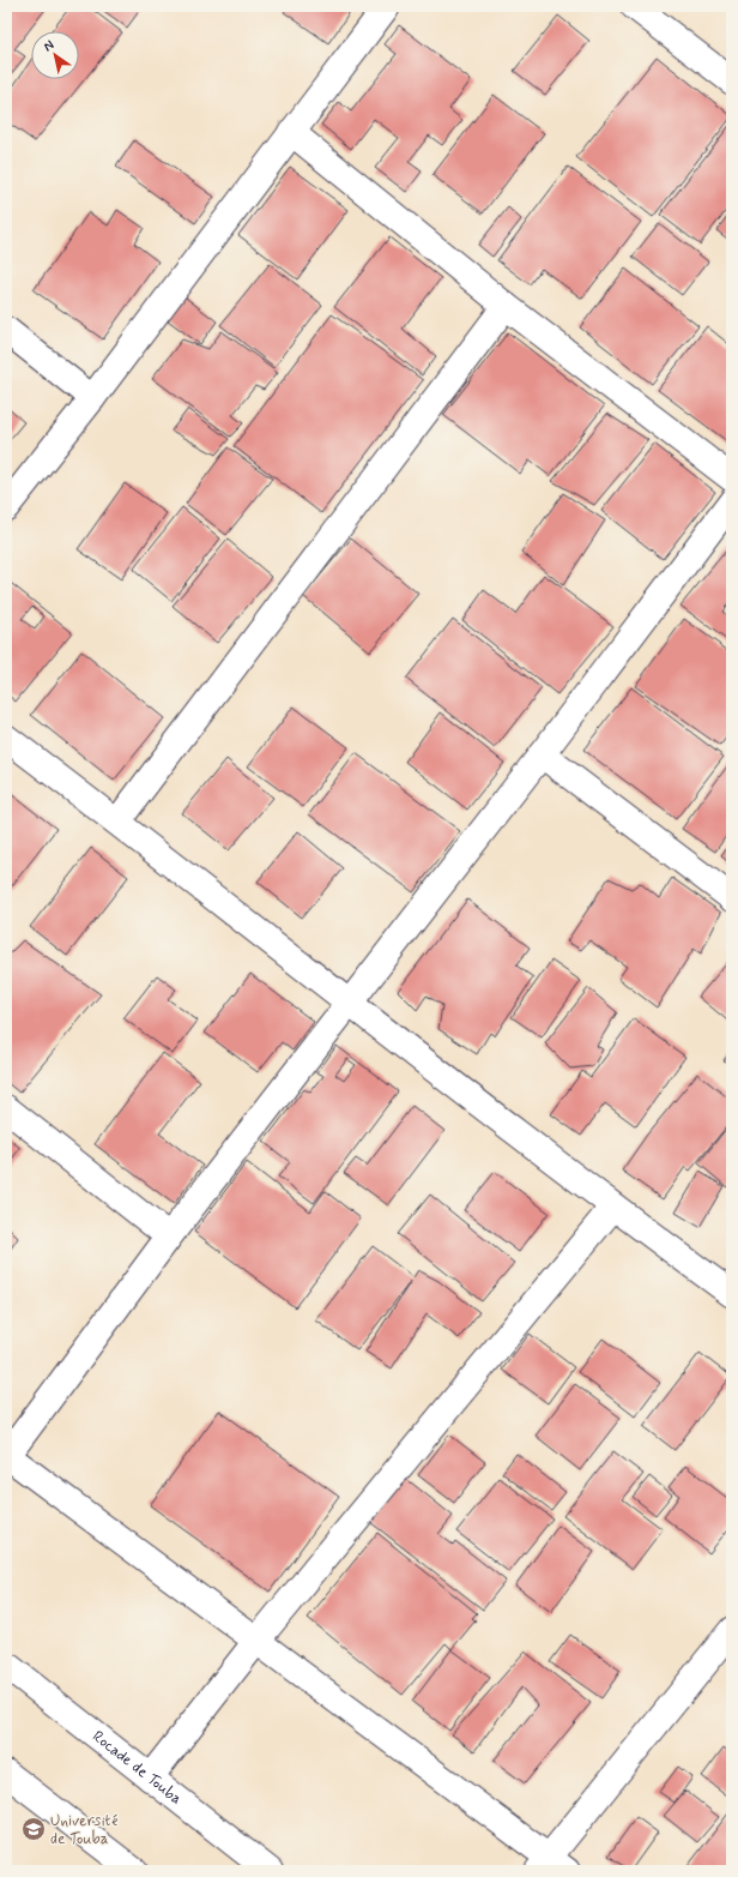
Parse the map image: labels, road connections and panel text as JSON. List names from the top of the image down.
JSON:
{
  "streets": {
    "street": ["Rocade de Touba"]
  },
  "places": {
    "school or university": ["Université de Touba"]
  },
  "north": "top left"
}
